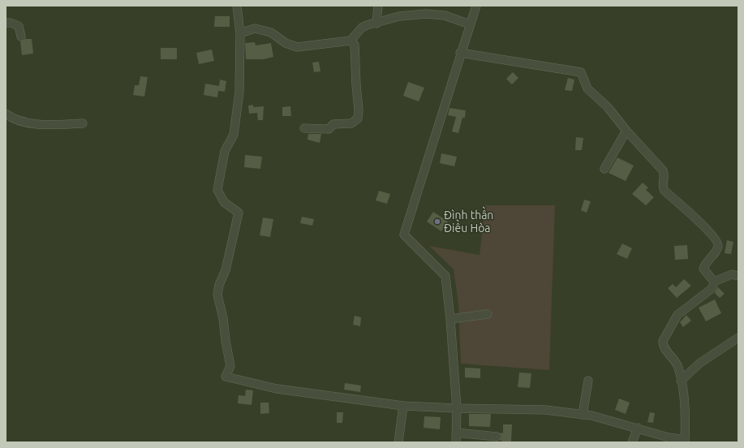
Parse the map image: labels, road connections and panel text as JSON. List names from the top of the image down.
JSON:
{
  "places": ["Đình thần Điều Hòa"]
}
